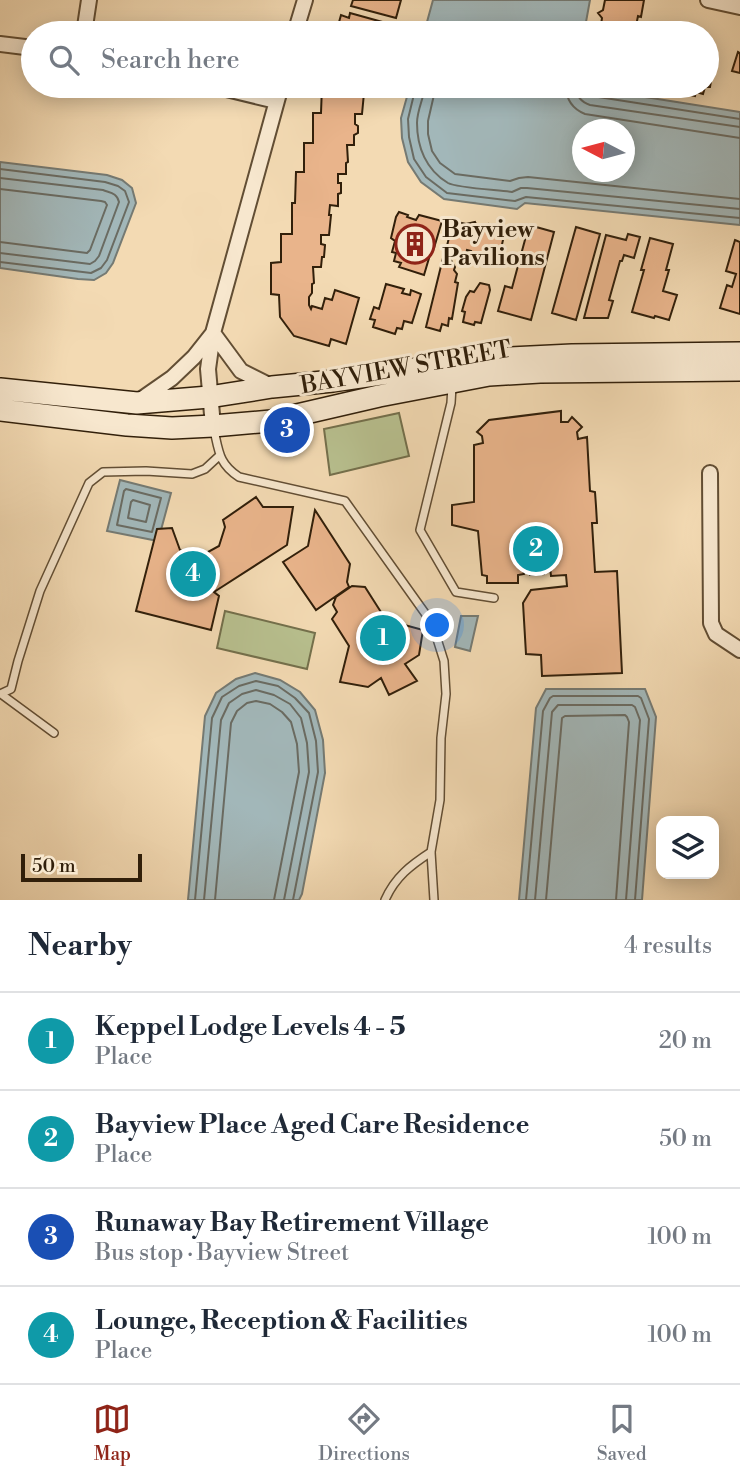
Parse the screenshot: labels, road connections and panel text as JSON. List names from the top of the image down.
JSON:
{
  "streets": {
    "main road": ["BAYVIEW STREET"]
  },
  "places": {
    "building": ["Bayview Pavilions"]
  },
  "scale_bar": "50 m",
  "north": "left",
  "page": {
    "search": "Search here",
    "pins": [
      "3",
      "2",
      "4",
      "1"
    ],
    "scale": "50 m",
    "heading": ["Nearby", "4 results"],
    "list": [
      {
        "mark": "1",
        "name": "Keppel Lodge Levels 4 - 5",
        "note": "Place",
        "value": "20 m"
      },
      {
        "mark": "2",
        "name": "Bayview Place Aged Care Residence",
        "note": "Place",
        "value": "50 m"
      },
      {
        "mark": "3",
        "name": "Runaway Bay Retirement Village",
        "note": "Bus stop · Bayview Street",
        "value": "100 m"
      },
      {
        "mark": "4",
        "name": "Lounge, Reception & Facilities",
        "note": "Place",
        "value": "100 m"
      }
    ],
    "nav": ["Map", "Directions", "Saved"]
  }
}
